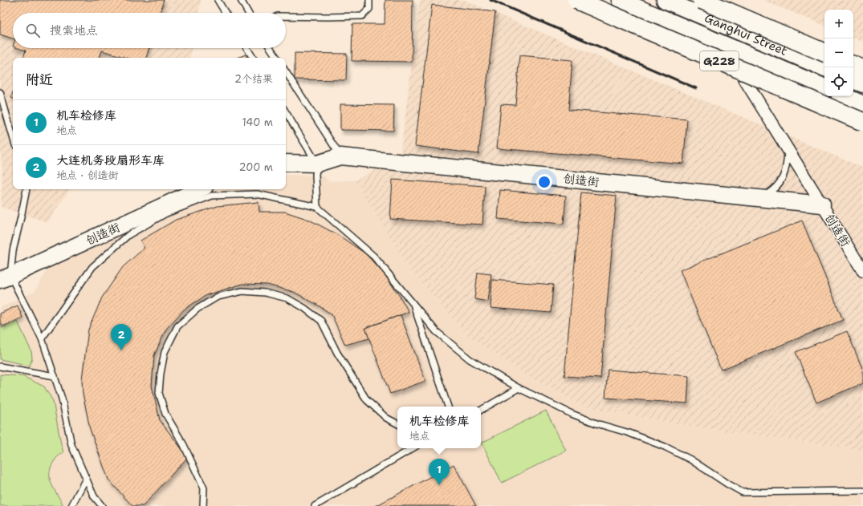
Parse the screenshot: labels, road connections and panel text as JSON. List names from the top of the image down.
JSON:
{
  "streets": {
    "highway": ["G228"],
    "street": ["Ganghui Street", "创造街"]
  },
  "crossings": [
    ["Ganghui Street", "创造街"]
  ],
  "page": {
    "map_buttons": ["+", "−"],
    "search": "搜索地点",
    "heading": ["附近", "2个结果"],
    "list": [
      {
        "mark": "1",
        "name": "机车检修库",
        "note": "地点",
        "value": "140 m"
      },
      {
        "mark": "2",
        "name": "大连机务段扇形车库",
        "note": "地点 · 创造街",
        "value": "200 m"
      }
    ],
    "pins": ["2", "1"],
    "popup": ["机车检修库", "地点"]
  }
}
